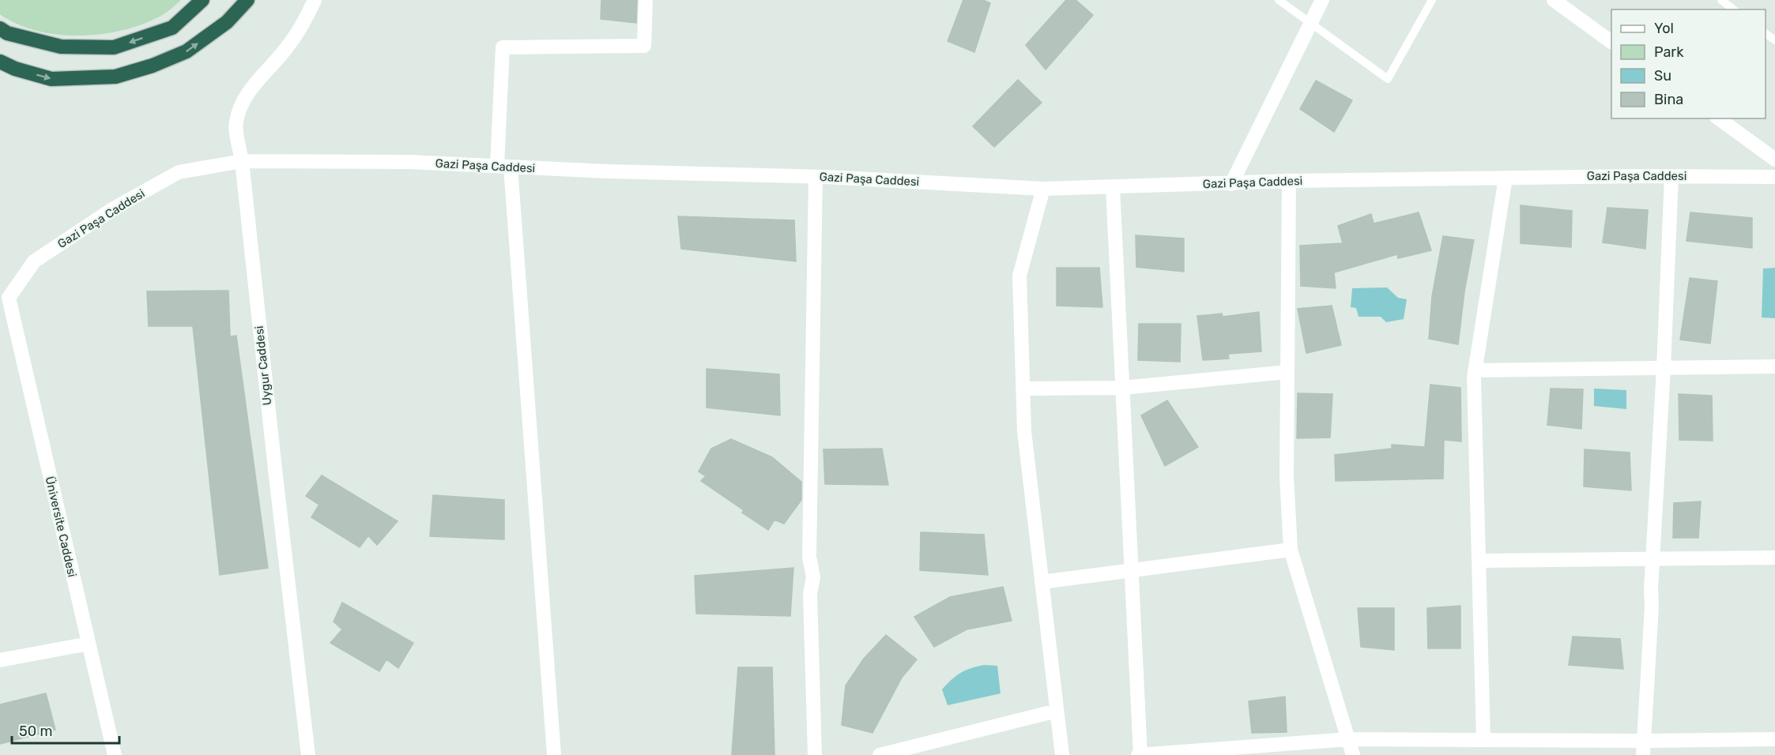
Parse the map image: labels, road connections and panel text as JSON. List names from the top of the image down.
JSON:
{
  "streets": {
    "street": ["Gazi Paşa Caddesi", "Uygur Caddesi", "Üniversite Caddesi"]
  },
  "crossings": [
    ["Gazi Paşa Caddesi", "Uygur Caddesi"],
    ["Gazi Paşa Caddesi", "Üniversite Caddesi"]
  ],
  "legend": [
    "Yol",
    "Park",
    "Su",
    "Bina"
  ],
  "scale_bar": "50 m"
}
